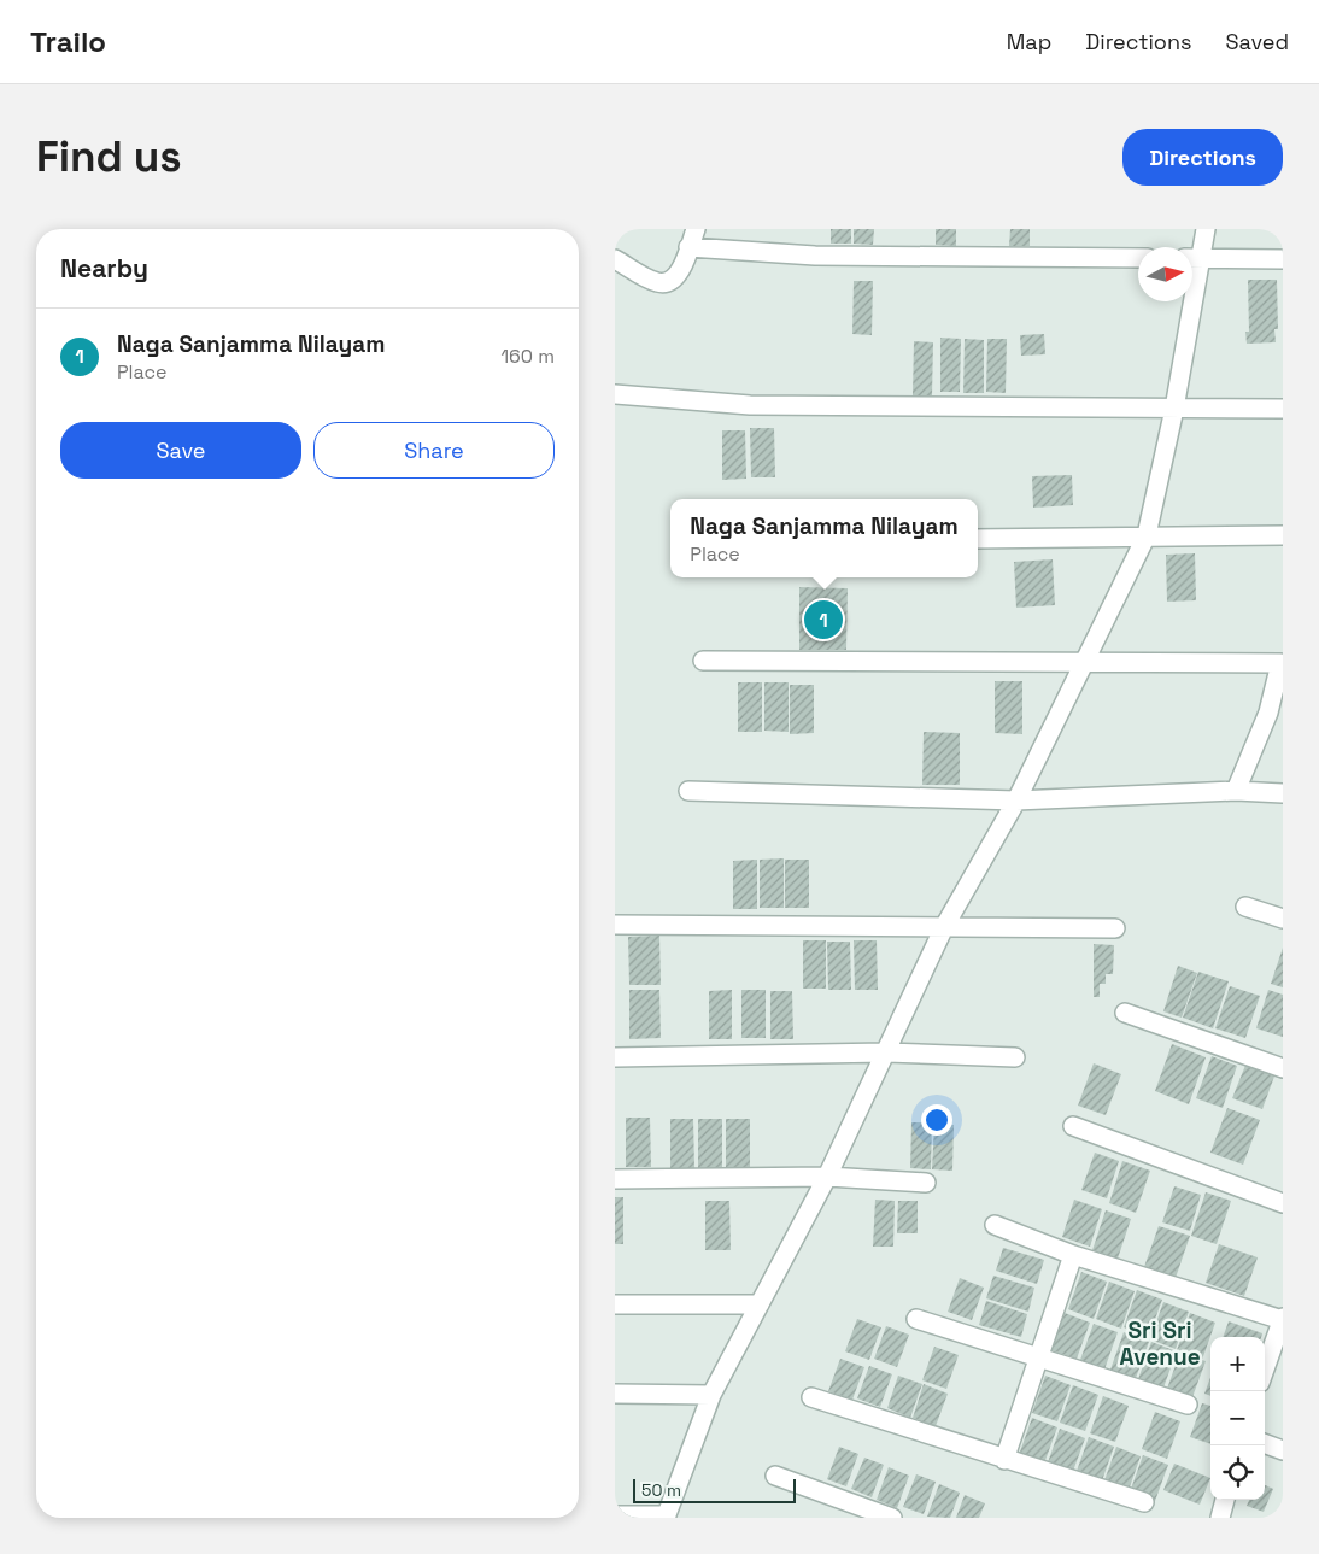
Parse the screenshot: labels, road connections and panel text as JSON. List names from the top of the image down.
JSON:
{
  "districts": ["Sri Sri Avenue"],
  "scale_bar": "50 m",
  "north": "right",
  "page": {
    "header": "Trailo",
    "nav": ["Map", "Directions", "Saved"],
    "buttons": [
      "Directions",
      ["Save", "Share"]
    ],
    "title": "Find us",
    "heading": "Nearby",
    "list": [
      {
        "mark": "1",
        "name": "Naga Sanjamma Nilayam",
        "note": "Place",
        "value": "160 m"
      }
    ],
    "popup": ["Naga Sanjamma Nilayam", "Place"],
    "pins": "1",
    "map_buttons": ["+", "−"],
    "scale": "50 m"
  }
}
